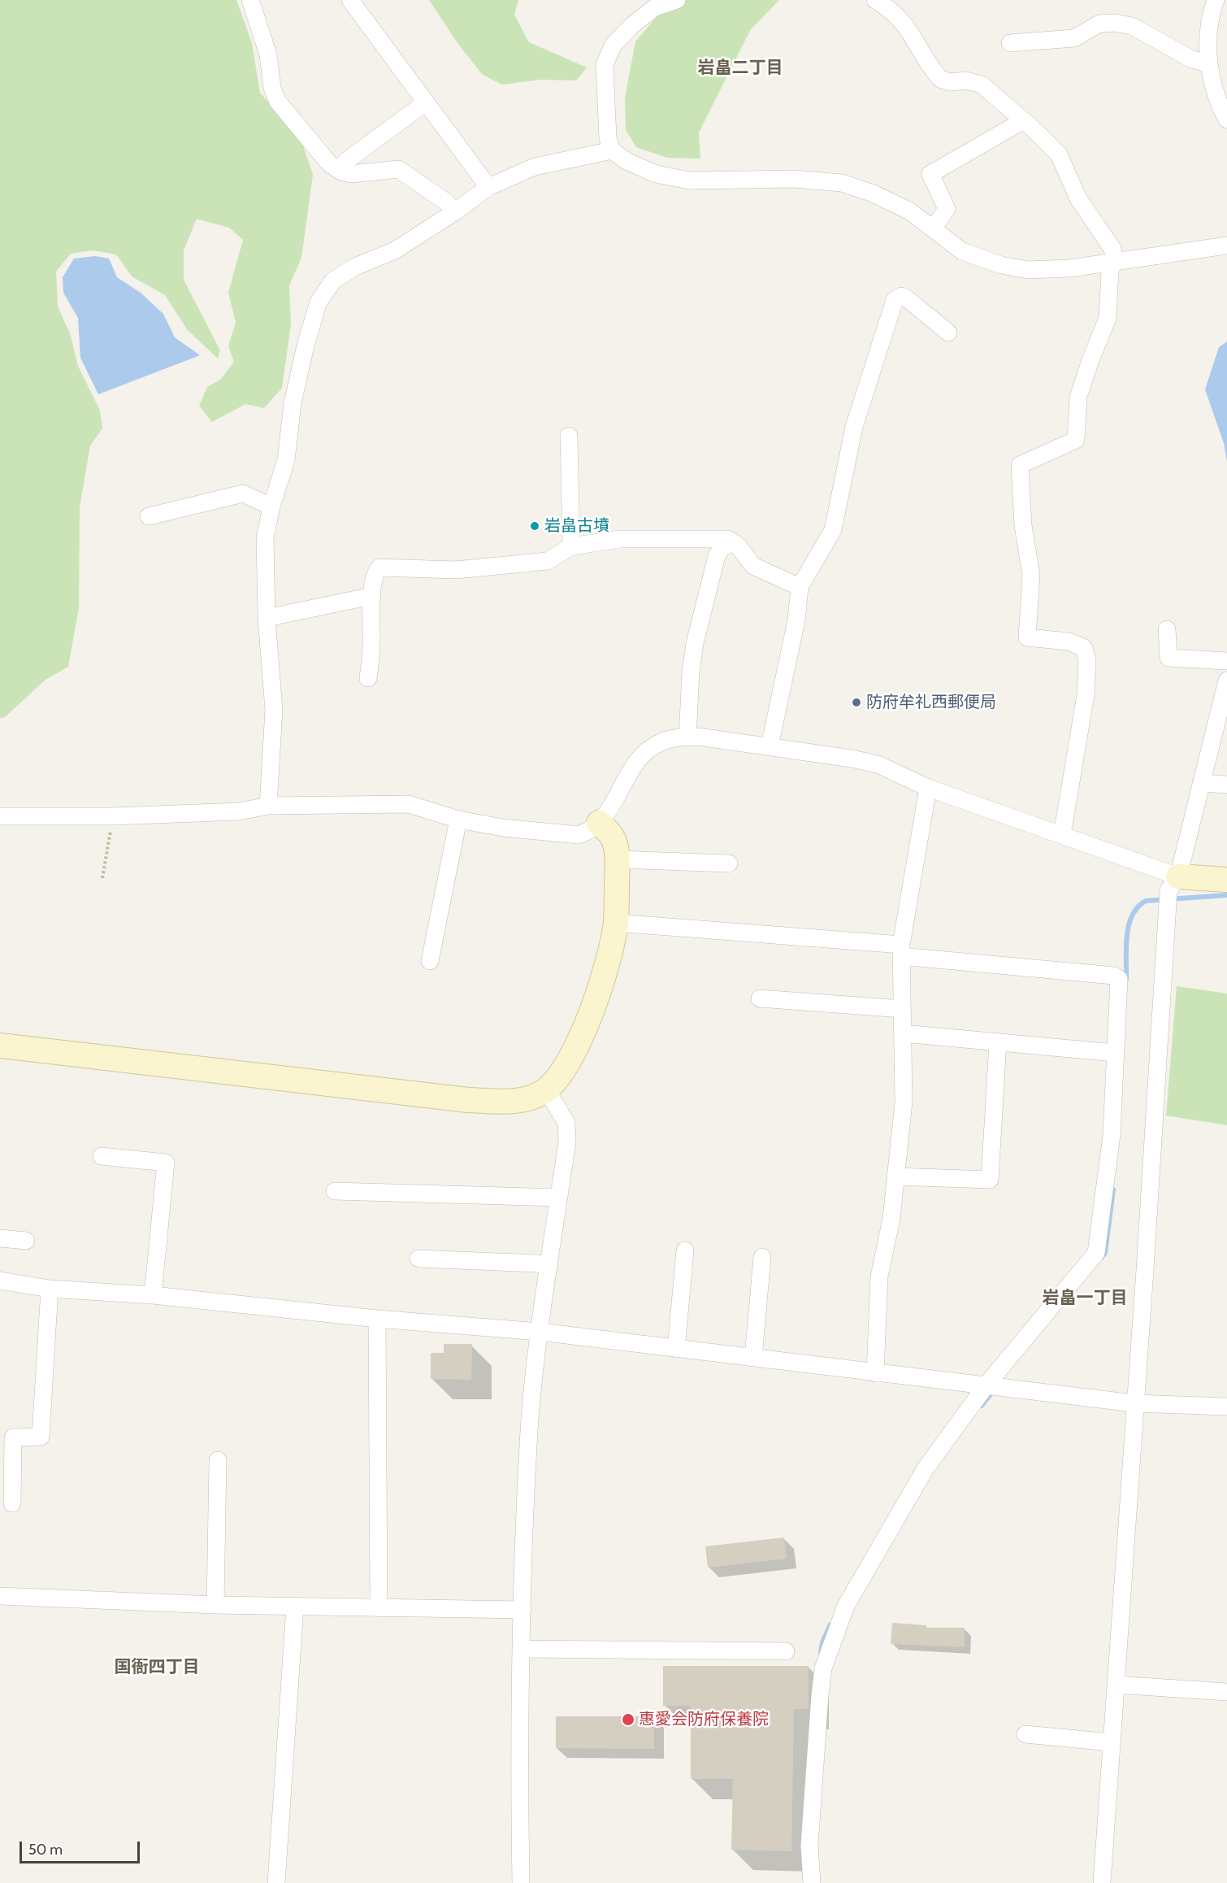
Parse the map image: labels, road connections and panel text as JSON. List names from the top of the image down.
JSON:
{
  "districts": ["岩畠二丁目", "岩畠一丁目", "国衙四丁目"],
  "places": ["岩畠古墳", "防府牟礼西郵便局", "惠愛会防府保養院"],
  "scale_bar": "50 m"
}
